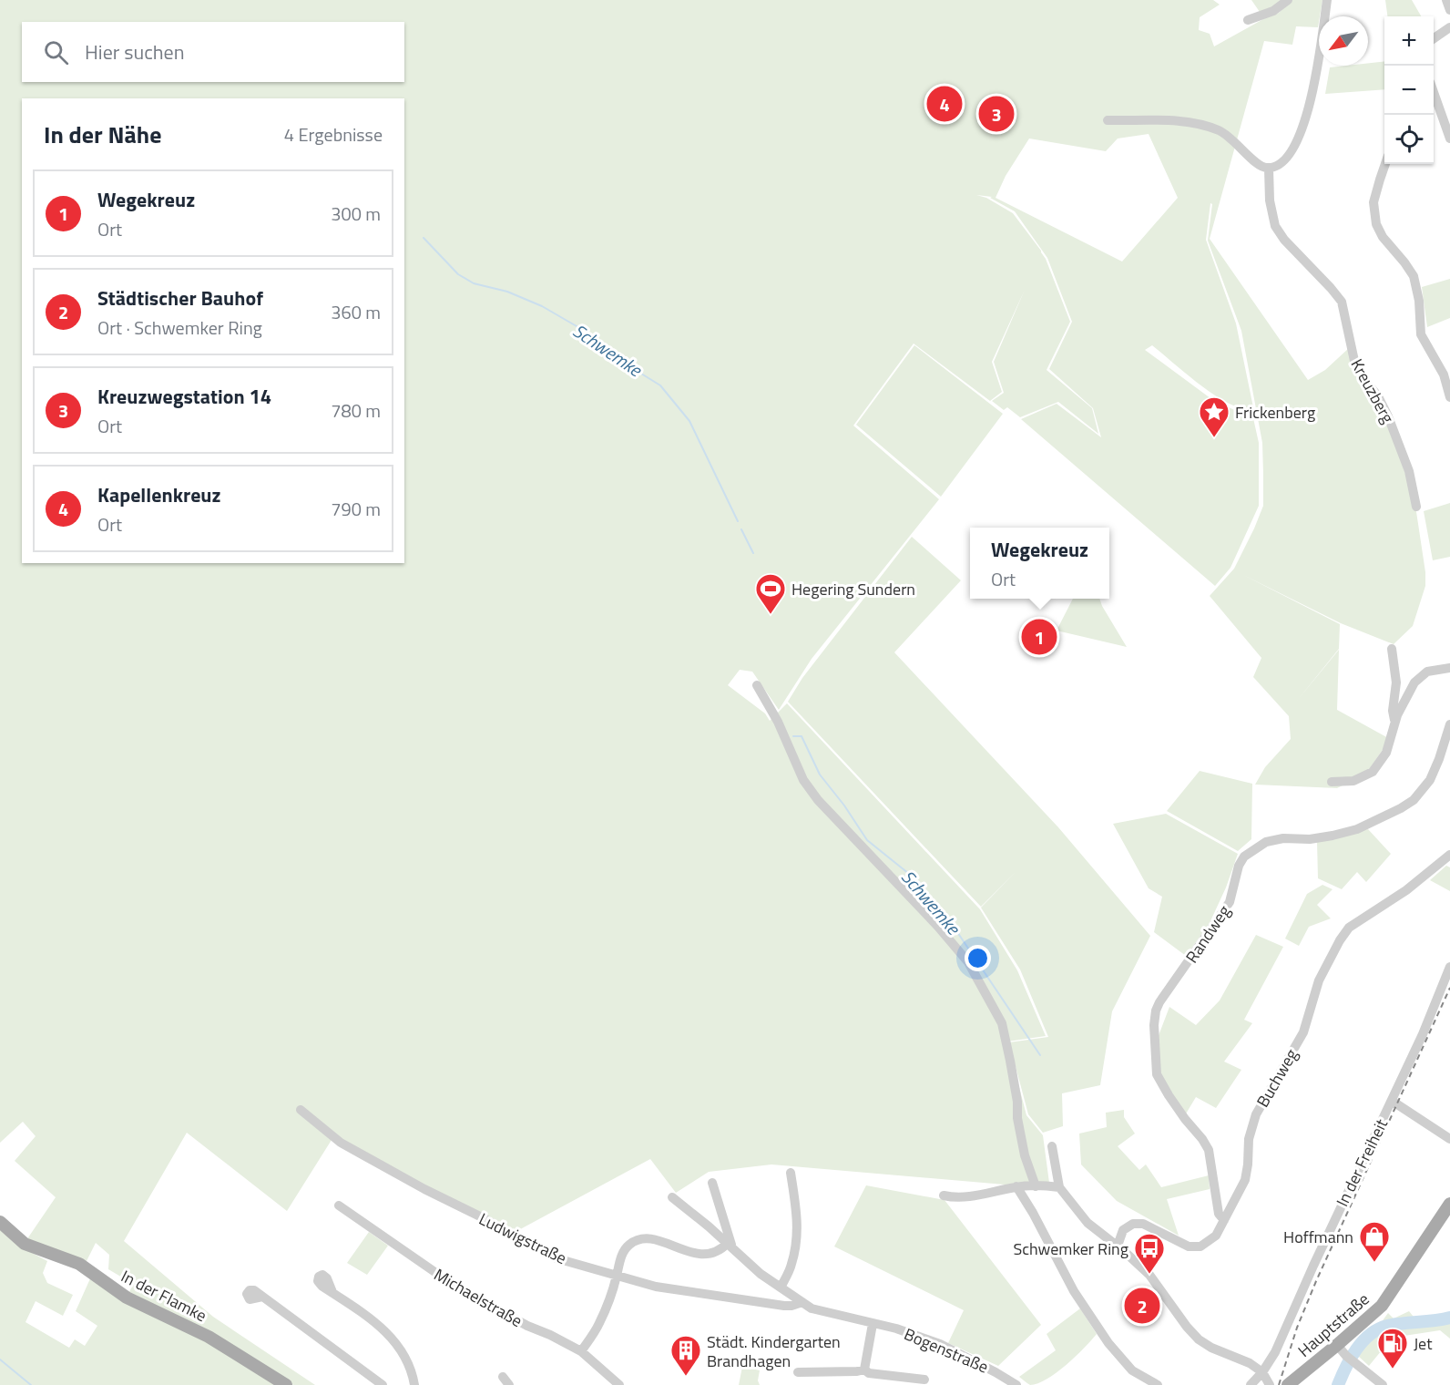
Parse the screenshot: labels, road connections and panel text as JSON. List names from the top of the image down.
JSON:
{
  "streets": {
    "main road": ["In der Flamke", "Hauptstraße"],
    "street": [
      "Kreuzberg",
      "Randweg",
      "Buchweg",
      "In der Freiheit",
      "Ludwigstraße",
      "Michaelstraße",
      "Bogenstraße"
    ]
  },
  "crossings": [
    ["Randweg", "Buchweg"],
    ["Ludwigstraße", "Bogenstraße"]
  ],
  "water": ["Schwemke"],
  "places": {
    "place": ["Frickenberg"],
    "sports": ["Hegering Sundern"],
    "shop": ["Hoffmann"],
    "bus stop": ["Schwemker Ring"],
    "fuel station": ["Jet"],
    "building": ["Städt. Kindergarten Brandhagen"]
  },
  "north": "bottom left",
  "page": {
    "map_buttons": ["+", "−"],
    "search": "Hier suchen",
    "pins": [
      "4",
      "3",
      "1",
      "2"
    ],
    "heading": ["In der Nähe", "4 Ergebnisse"],
    "list": [
      {
        "mark": "1",
        "name": "Wegekreuz",
        "note": "Ort",
        "value": "300 m"
      },
      {
        "mark": "2",
        "name": "Städtischer Bauhof",
        "note": "Ort · Schwemker Ring",
        "value": "360 m"
      },
      {
        "mark": "3",
        "name": "Kreuzwegstation 14",
        "note": "Ort",
        "value": "780 m"
      },
      {
        "mark": "4",
        "name": "Kapellenkreuz",
        "note": "Ort",
        "value": "790 m"
      }
    ],
    "popup": ["Wegekreuz", "Ort"]
  }
}
